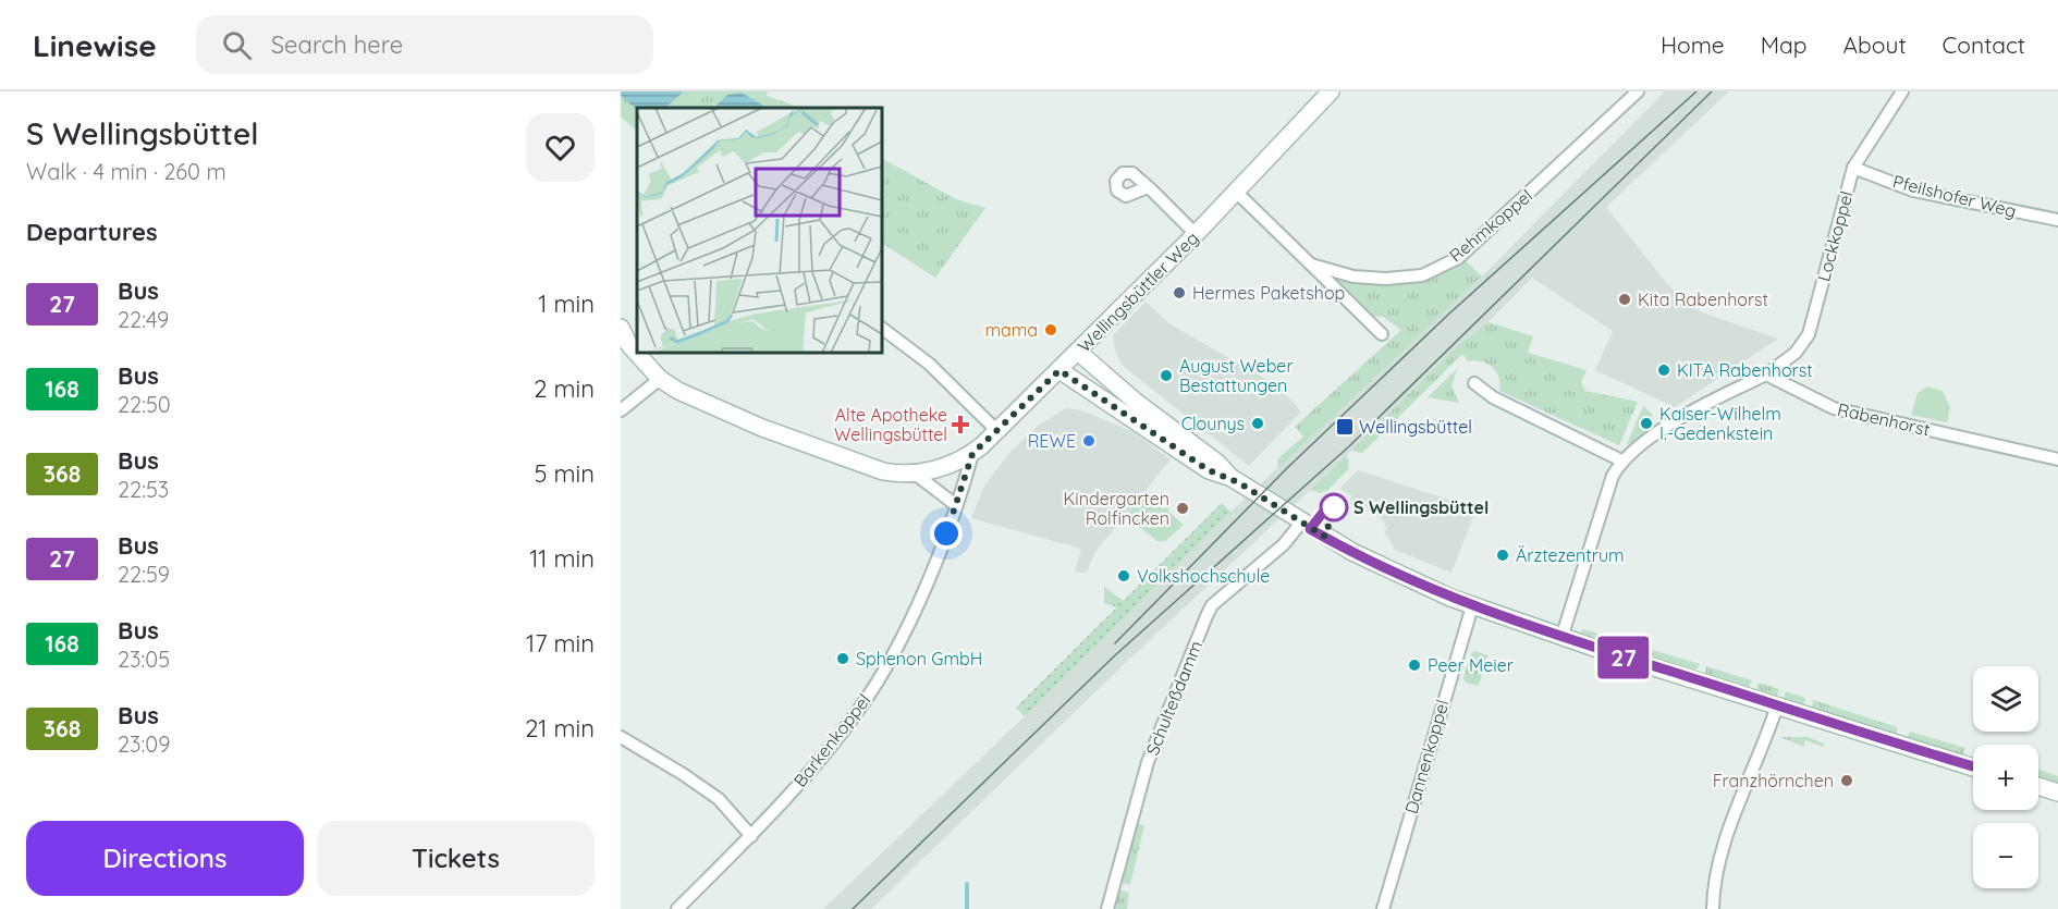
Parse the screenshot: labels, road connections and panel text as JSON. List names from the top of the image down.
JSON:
{
  "streets": {
    "main road": ["Wellingsbüttler Weg"],
    "street": [
      "Pfeilshofer Weg",
      "Rehmkoppel",
      "Lockkoppel",
      "Rabenhorst",
      "Schulteßdamm",
      "Barkenkoppel",
      "Dannenkoppel"
    ]
  },
  "crossings": [
    ["Pfeilshofer Weg", "Lockkoppel"],
    ["Rehmkoppel", "Wellingsbüttler Weg"],
    ["Lockkoppel", "Rabenhorst"],
    ["Wellingsbüttler Weg", "Barkenkoppel"]
  ],
  "places": {
    "other": [
      "Hermes Paketshop",
      "Kita Rabenhorst",
      "mama",
      "KITA Rabenhorst",
      "August Weber Bestattungen",
      "Clounys",
      "Kaiser-Wilhelm I.-Gedenkstein",
      "REWE",
      "S Wellingsbüttel",
      "Kindergarten Rolfincken",
      "Ärztezentrum",
      "Volkshochschule",
      "Sphenon GmbH",
      "Peer Meier",
      "Franzhörnchen"
    ],
    "health": ["Alte Apotheke Wellingsbüttel"],
    "transit": ["Wellingsbüttel"]
  },
  "lines": ["bus line 27"],
  "page": {
    "header": "Linewise",
    "search": "Search here",
    "nav": [
      "Home",
      "Map",
      "About",
      "Contact"
    ],
    "heading": [
      ["S Wellingsbüttel", "Walk · 4 min · 260 m"],
      "Departures"
    ],
    "on_map": "27",
    "list": [
      {
        "mark": "27",
        "name": "Bus",
        "note": "22:49",
        "value": "1 min"
      },
      {
        "mark": "168",
        "name": "Bus",
        "note": "22:50",
        "value": "2 min"
      },
      {
        "mark": "368",
        "name": "Bus",
        "note": "22:53",
        "value": "5 min"
      },
      {
        "mark": "27",
        "name": "Bus",
        "note": "22:59",
        "value": "11 min"
      },
      {
        "mark": "168",
        "name": "Bus",
        "note": "23:05",
        "value": "17 min"
      },
      {
        "mark": "368",
        "name": "Bus",
        "note": "23:09",
        "value": "21 min"
      }
    ],
    "map_buttons": ["+", "−"],
    "buttons": ["Directions", "Tickets"]
  }
}
